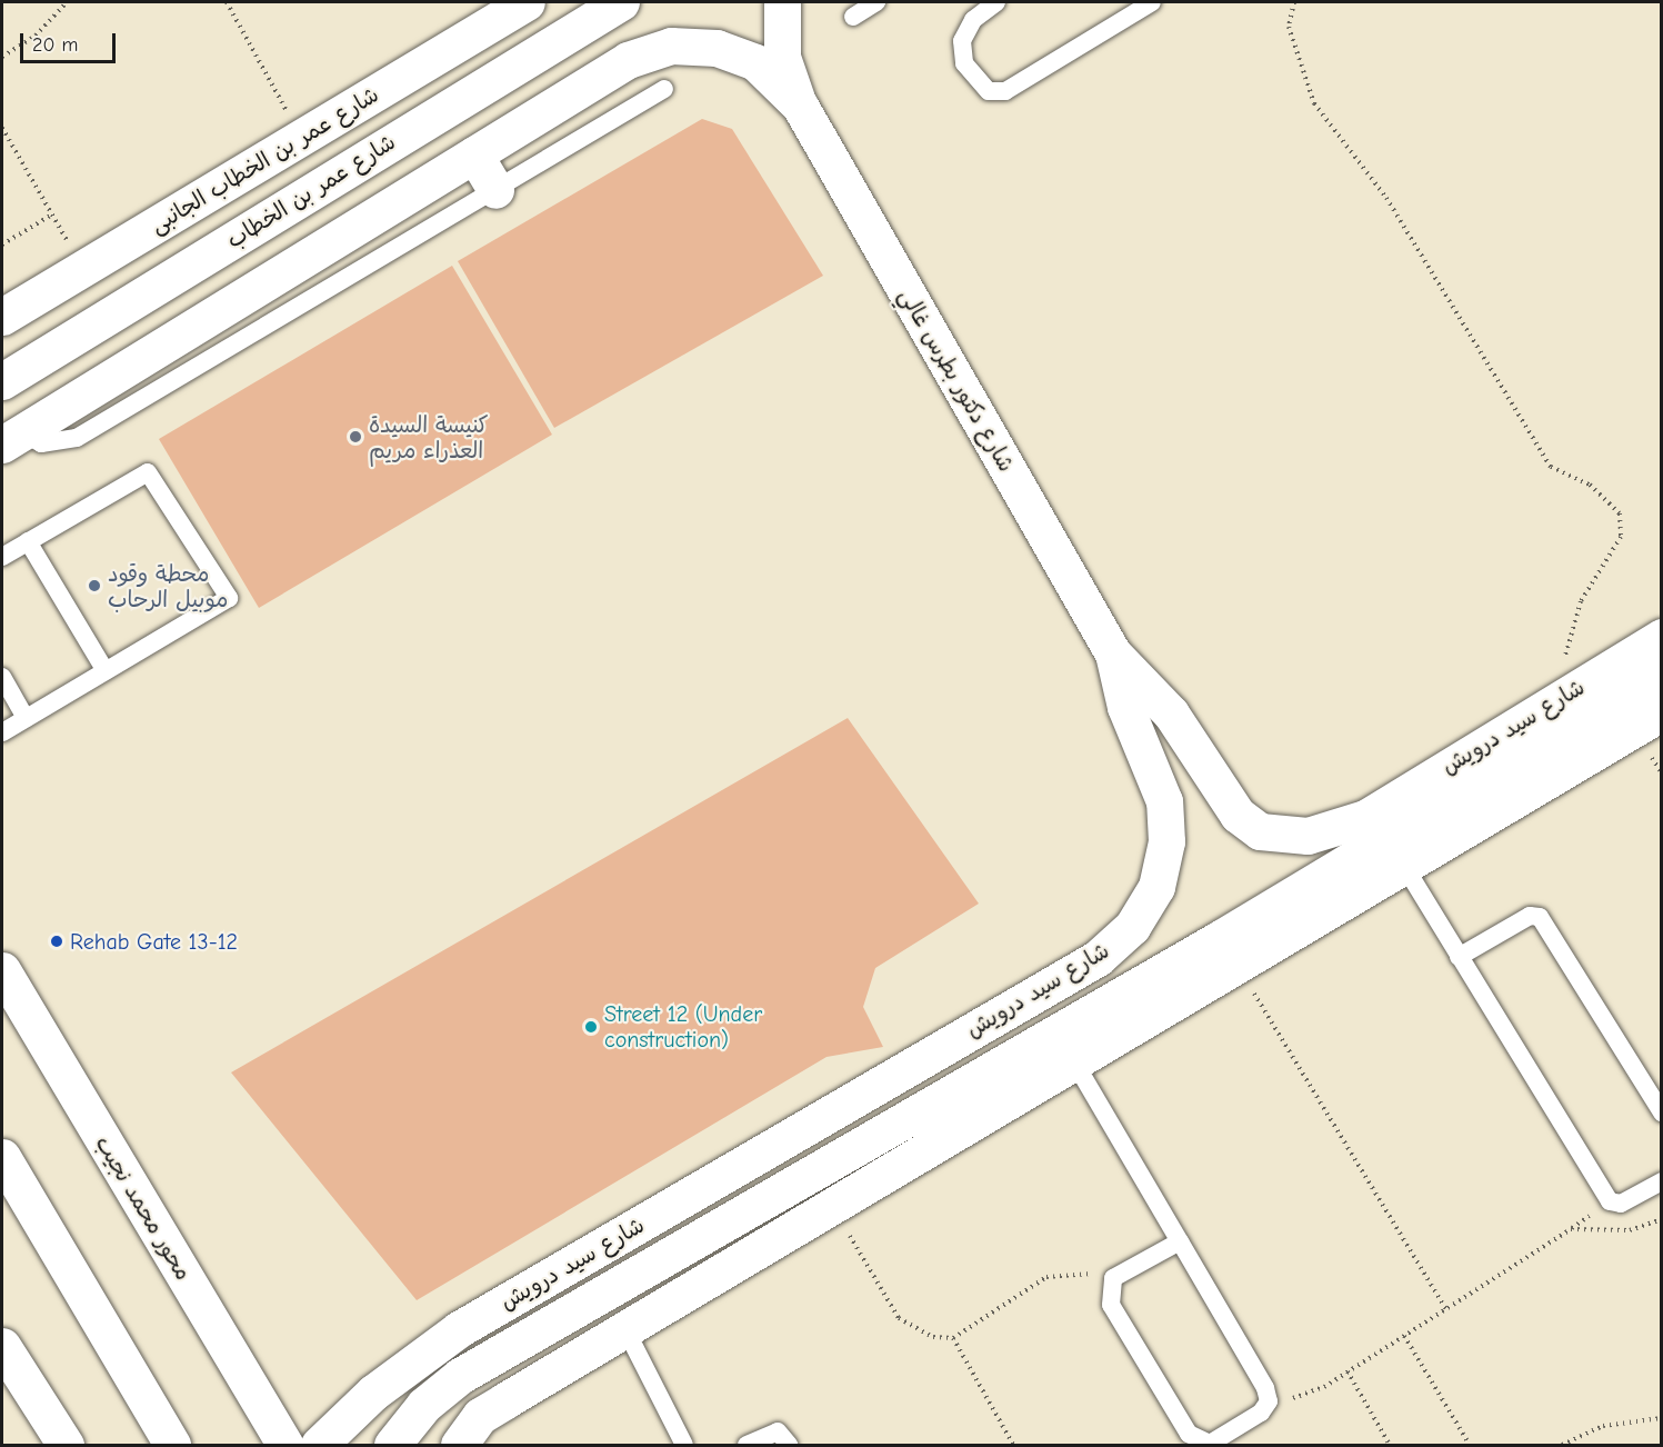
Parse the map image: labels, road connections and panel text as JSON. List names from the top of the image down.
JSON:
{
  "streets": {
    "street": [
      "شارع عمر بن الخطاب الجانبى",
      "شارع عمر بن الخطاب",
      "شارع دكتور بطرس غالي",
      "شارع سيد درويش",
      "محور محمد نجيب"
    ]
  },
  "crossings": [
    ["شارع دكتور بطرس غالي", "شارع سيد درويش"]
  ],
  "places": [
    "كنيسة السيدة العذراء مريم",
    "محطة وقود موبيل الرحاب",
    "Rehab Gate 13-12",
    "Street 12 (Under construction)"
  ],
  "scale_bar": "20 m"
}
